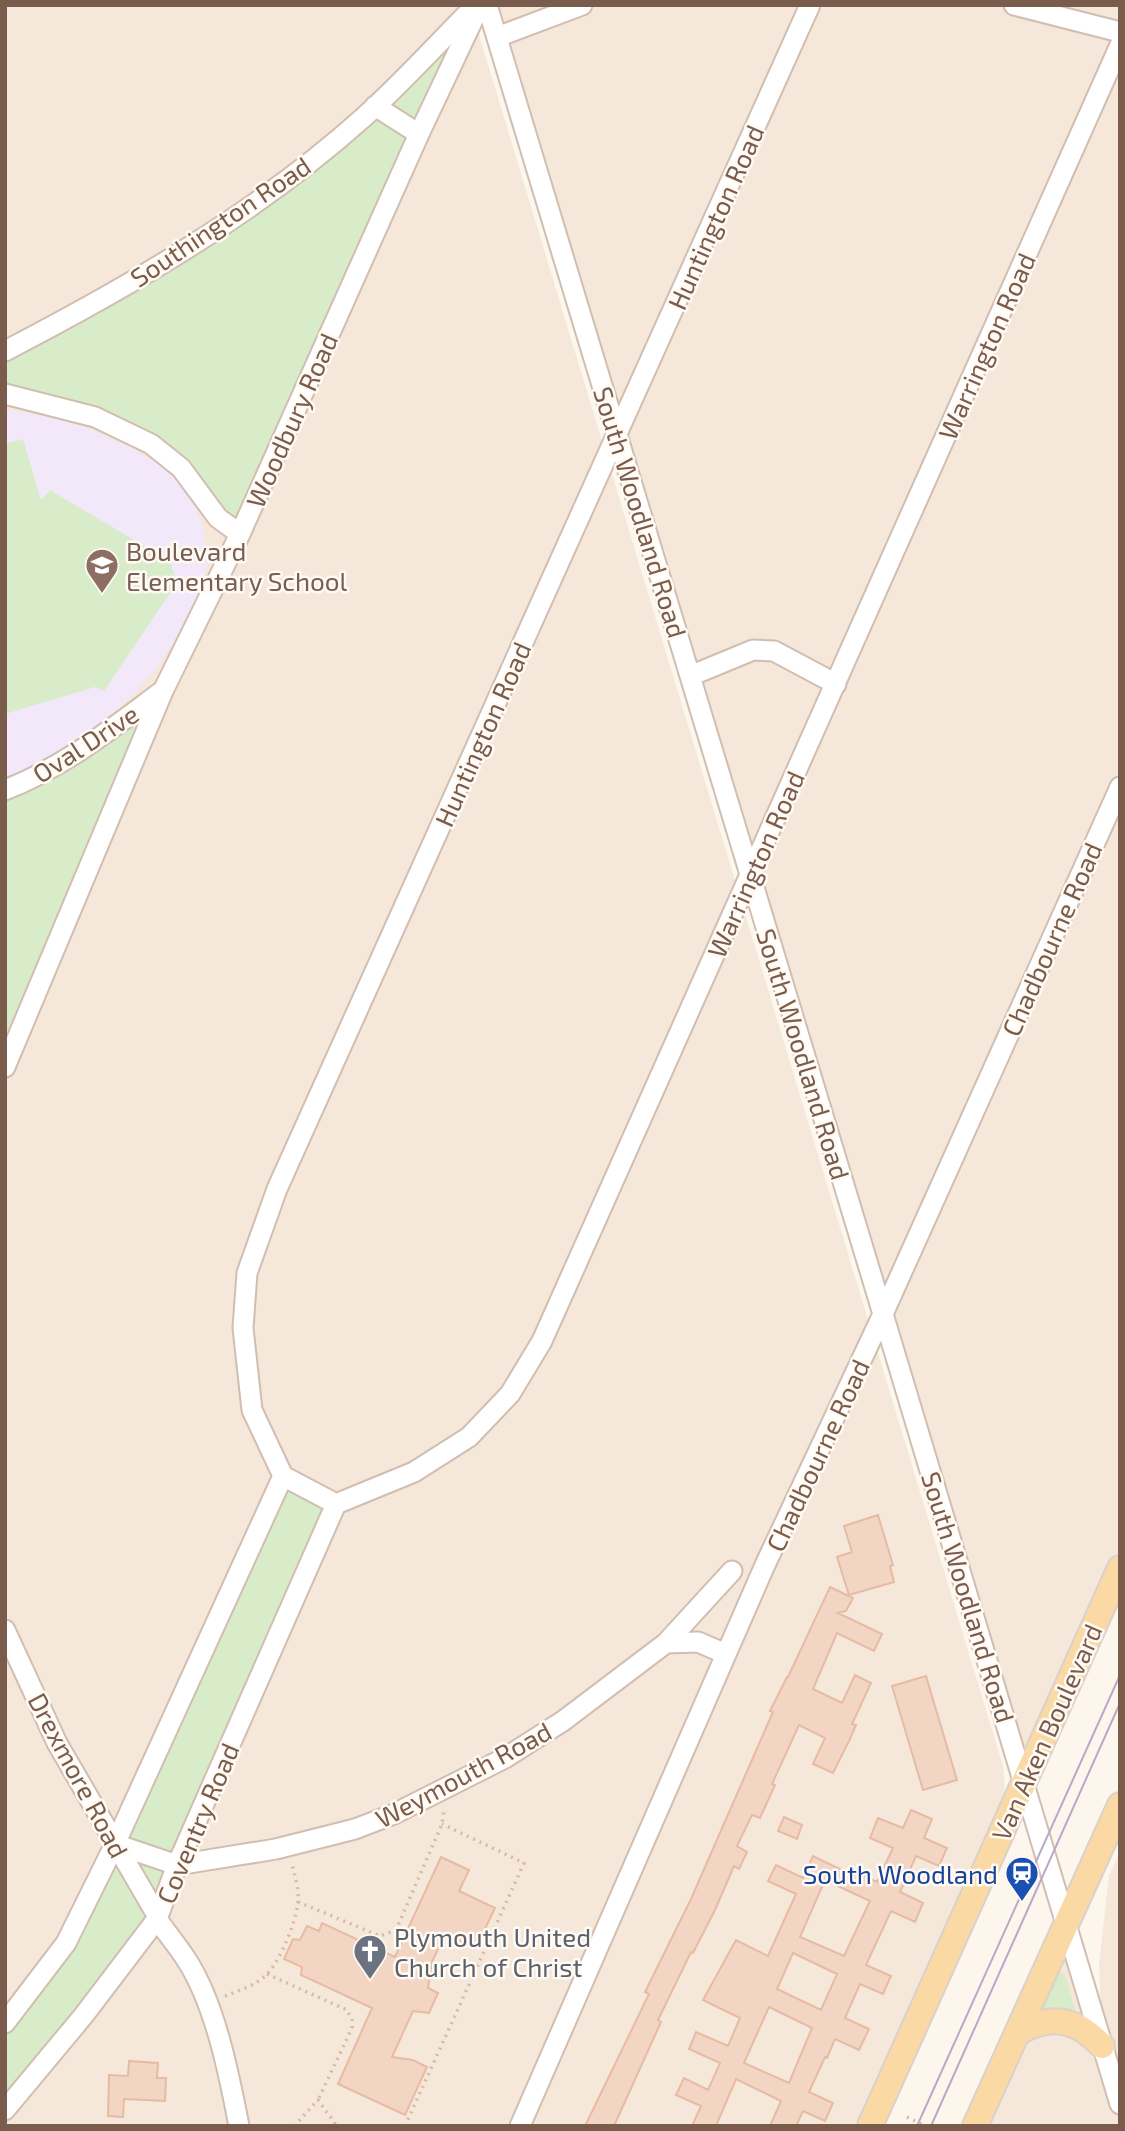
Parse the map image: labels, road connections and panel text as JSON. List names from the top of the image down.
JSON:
{
  "streets": {
    "main road": ["Van Aken Boulevard"],
    "street": [
      "Huntington Road",
      "Southington Road",
      "Warrington Road",
      "Woodbury Road",
      "South Woodland Road",
      "Oval Drive",
      "Chadbourne Road",
      "Weymouth Road",
      "Drexmore Road",
      "Coventry Road"
    ]
  },
  "crossings": [
    ["Huntington Road", "South Woodland Road"],
    ["Southington Road", "Woodbury Road"],
    ["Warrington Road", "South Woodland Road"],
    ["Warrington Road", "Coventry Road"],
    ["Woodbury Road", "Oval Drive"],
    ["South Woodland Road", "Chadbourne Road"],
    ["South Woodland Road", "Van Aken Boulevard"],
    ["Weymouth Road", "Drexmore Road"],
    ["Weymouth Road", "Coventry Road"],
    ["Drexmore Road", "Coventry Road"]
  ],
  "places": {
    "school or university": ["Boulevard Elementary School"],
    "station": ["South Woodland"],
    "church": ["Plymouth United Church of Christ"]
  }
}
